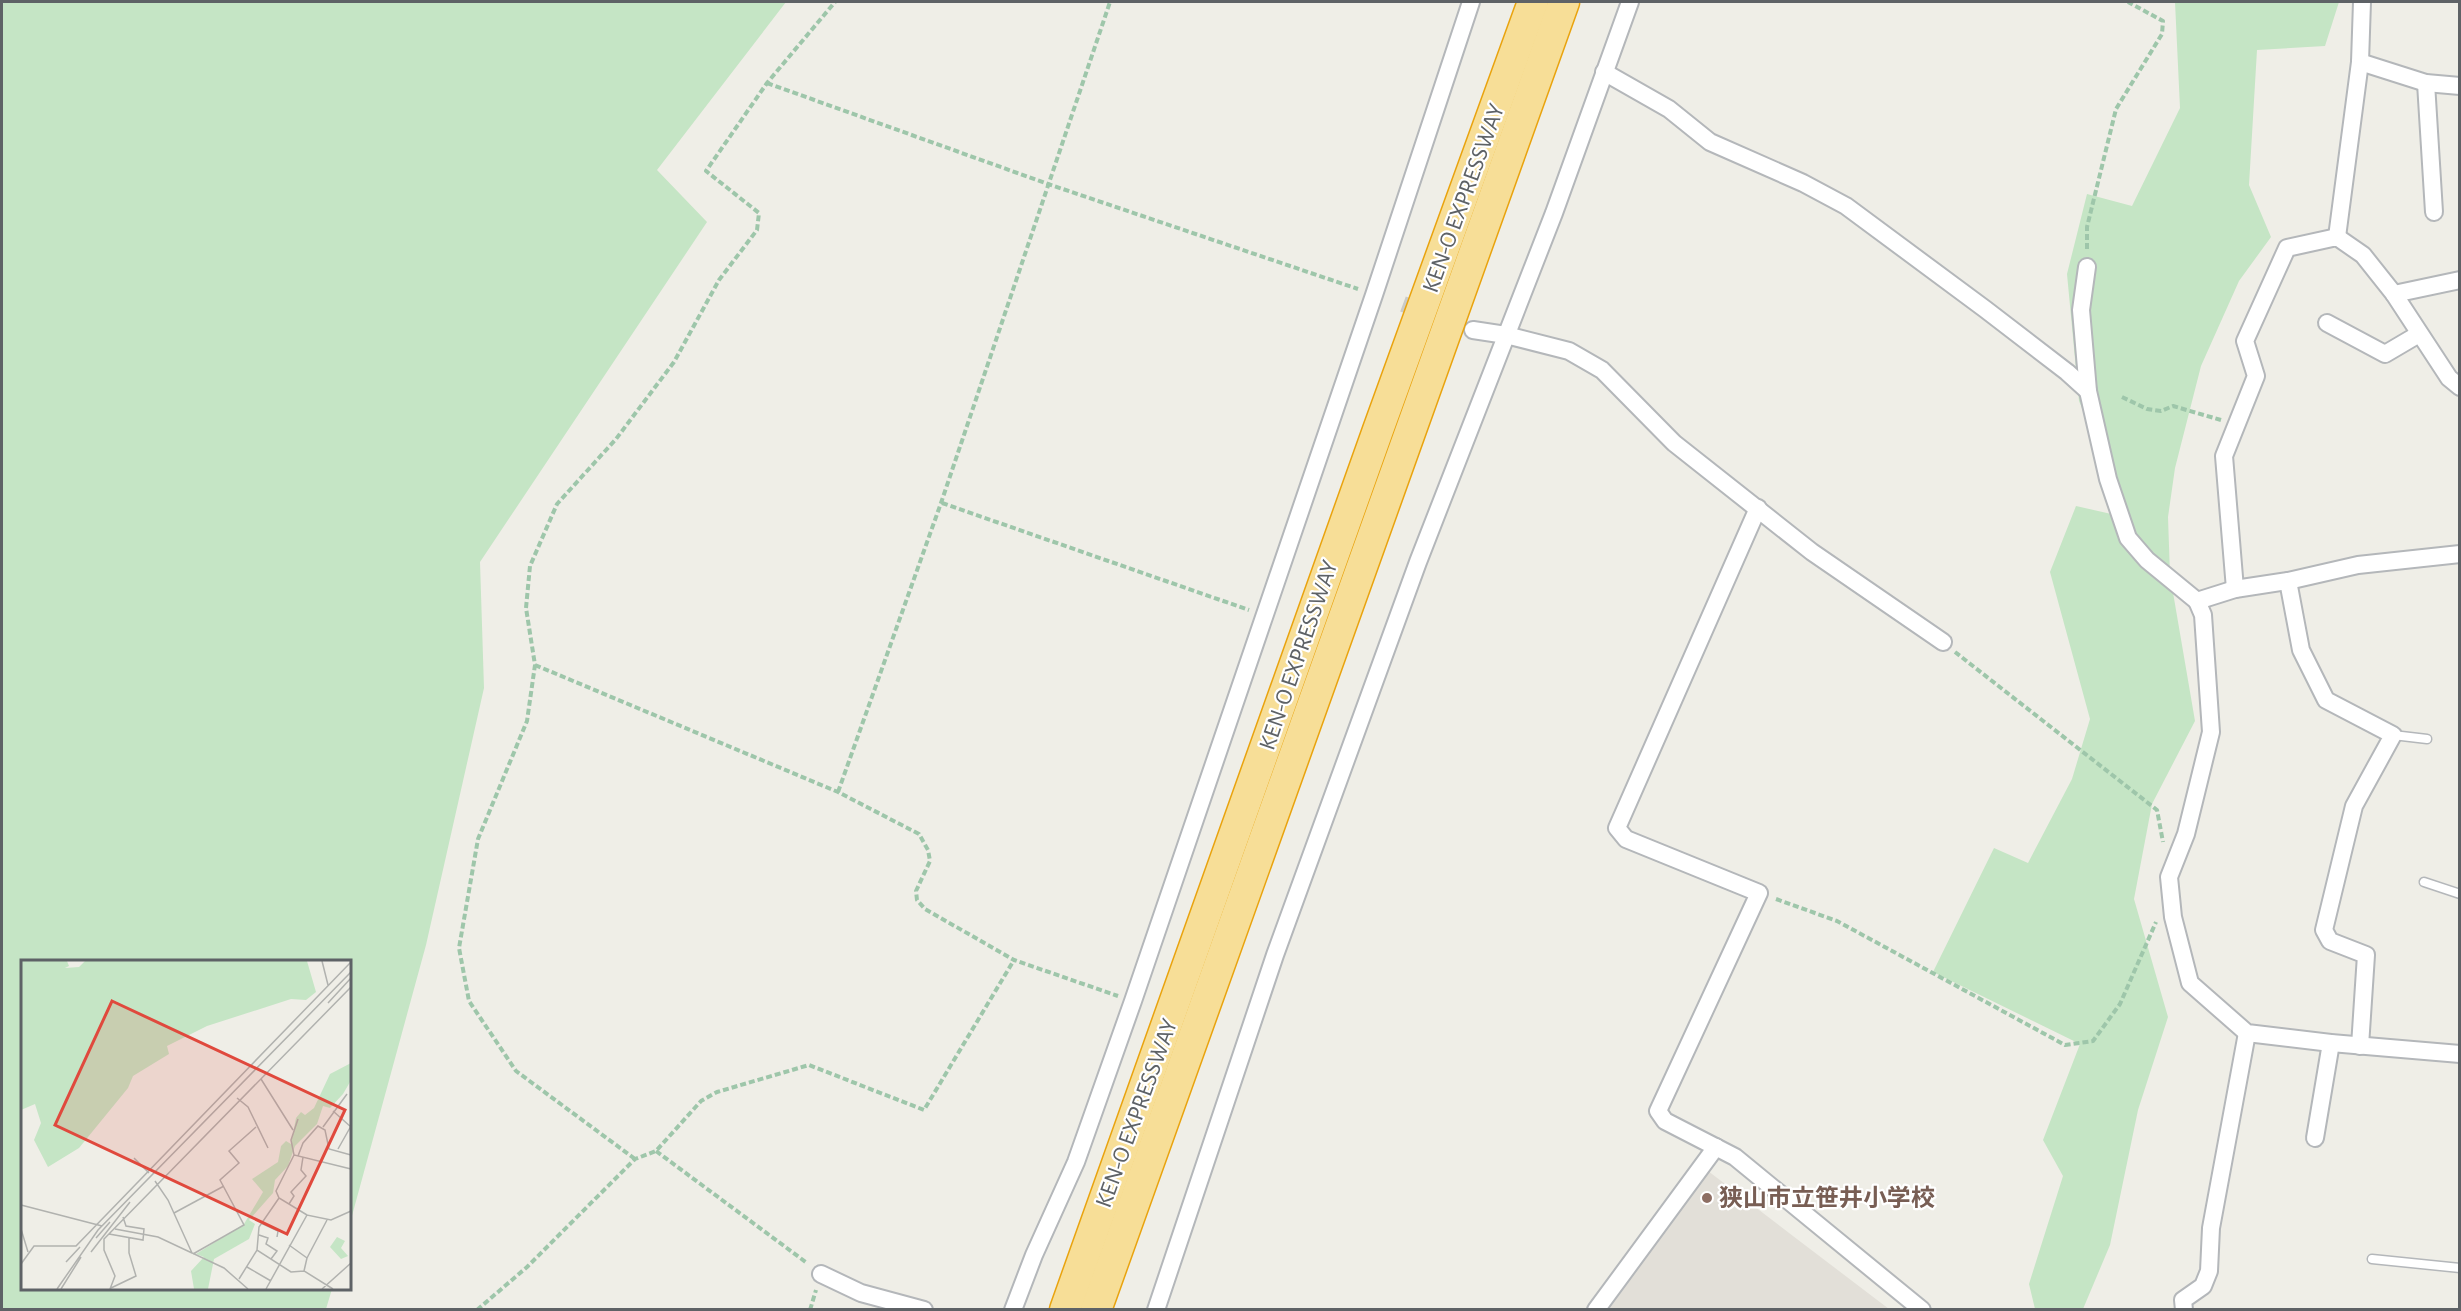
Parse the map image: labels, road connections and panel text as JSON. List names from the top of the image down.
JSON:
{
  "streets": {
    "highway": ["KEN-O EXPRESSWAY"]
  },
  "places": ["狭山市立笹井小学校"]
}
